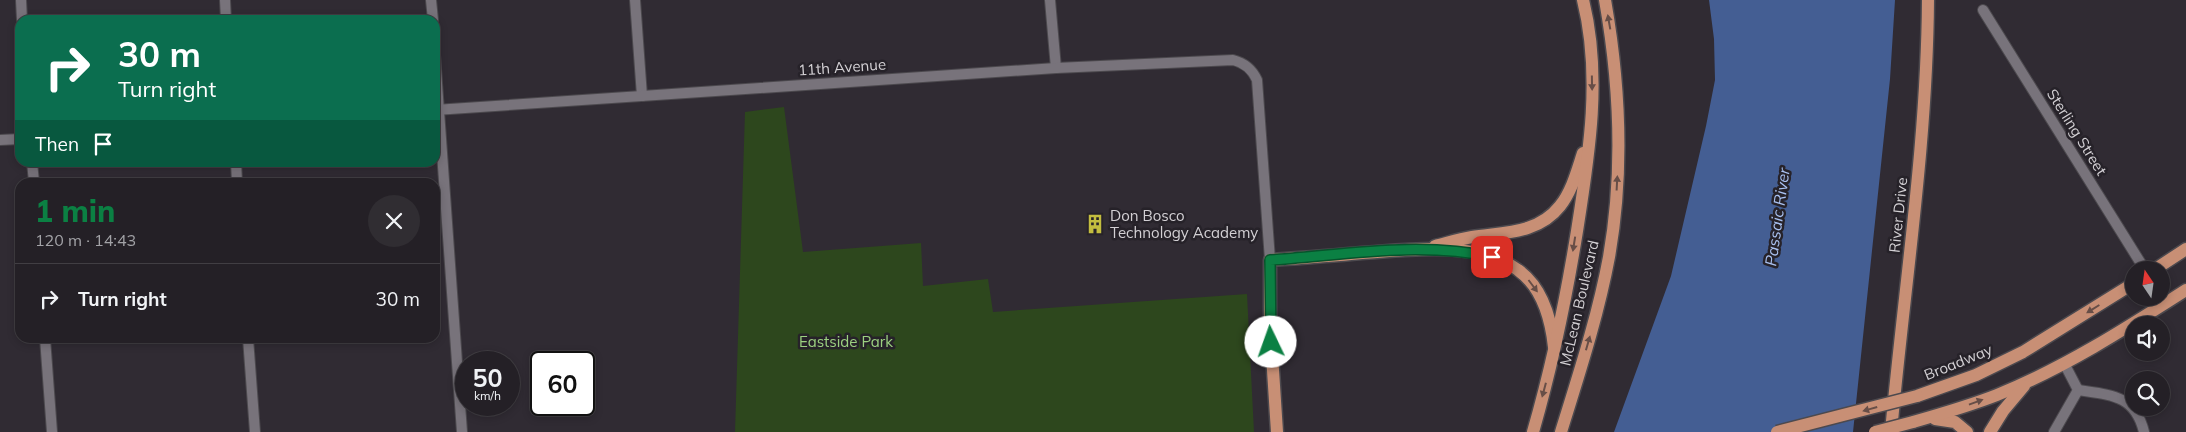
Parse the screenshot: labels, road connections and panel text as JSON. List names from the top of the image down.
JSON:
{
  "streets": {
    "main road": ["River Drive", "McLean Boulevard", "Broadway"],
    "street": ["11th Avenue", "Sterling Street"]
  },
  "water": ["Passaic River"],
  "parks": ["Eastside Park"],
  "places": {
    "building": ["Don Bosco Technology Academy"]
  },
  "north": "top",
  "page": {
    "turn": ["30 m", "Turn right"],
    "then": "Then",
    "heading": ["1 min", "120 m · 14:43"],
    "list": [
      {
        "name": "Turn right",
        "value": "30 m"
      }
    ],
    "speed": "50 km/h",
    "limit": "60"
  }
}
